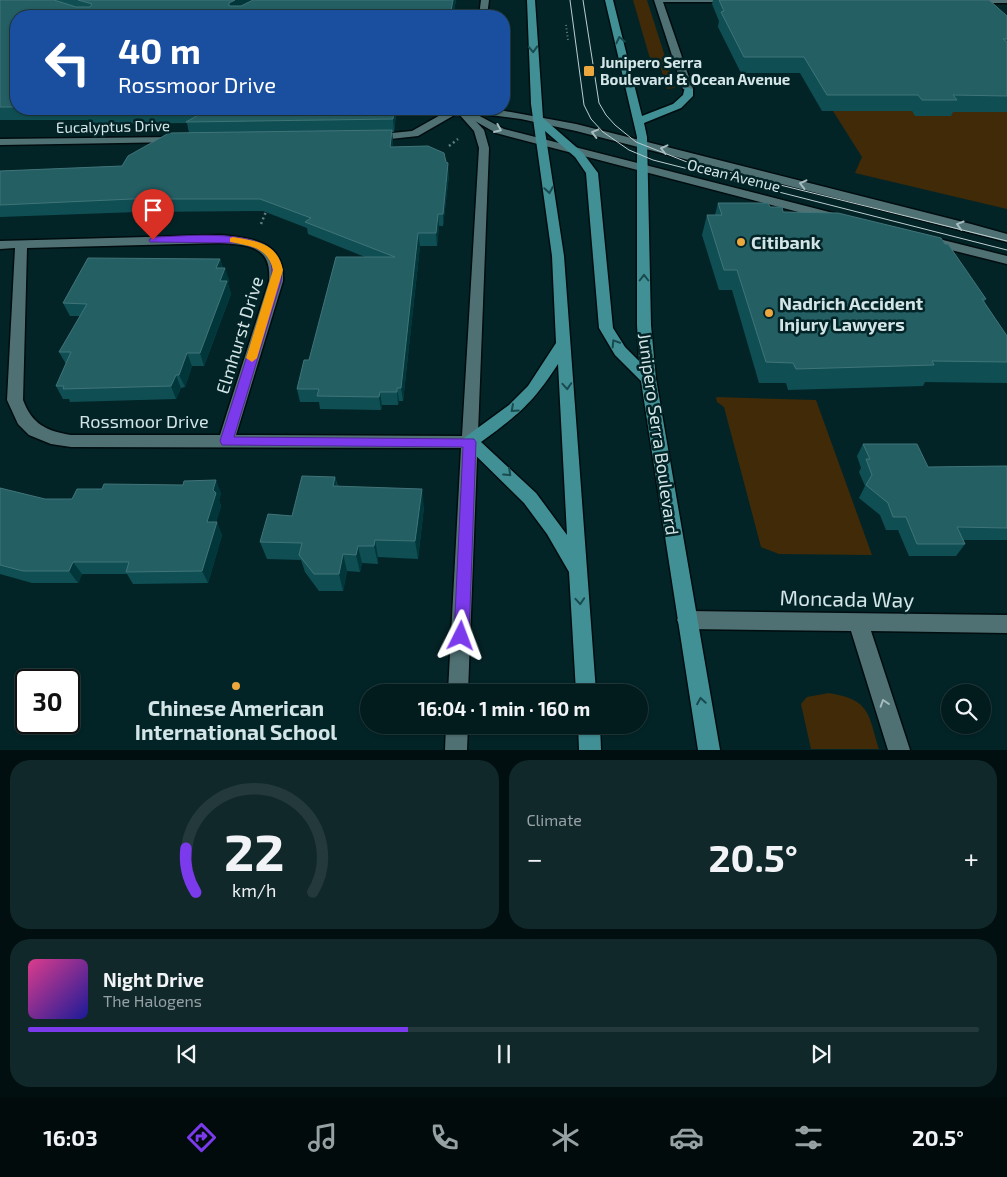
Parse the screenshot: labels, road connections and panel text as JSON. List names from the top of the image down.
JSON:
{
  "streets": {
    "main road": ["Junipero Serra Boulevard"],
    "street": [
      "Eucalyptus Drive",
      "Ocean Avenue",
      "Elmhurst Drive",
      "Rossmoor Drive",
      "Moncada Way"
    ]
  },
  "crossings": [
    ["Ocean Avenue", "Junipero Serra Boulevard"],
    ["Elmhurst Drive", "Rossmoor Drive"],
    ["Junipero Serra Boulevard", "Moncada Way"]
  ],
  "places": {
    "transit": ["Junipero Serra Boulevard & Ocean Avenue"],
    "other": ["Citibank", "Nadrich Accident Injury Lawyers", "Chinese American International School"]
  },
  "page": {
    "turn": ["40 m", "Rossmoor Drive"],
    "limit": "30",
    "trip": "16:04 · 1 min · 160 m",
    "tile": "Climate",
    "heat": ["−", "20.5°", "+"],
    "song": ["Night Drive", "The Halogens"],
    "tabs": ["16:03", "20.5°"],
    "gauge": ["22", "km/h"]
  }
}
